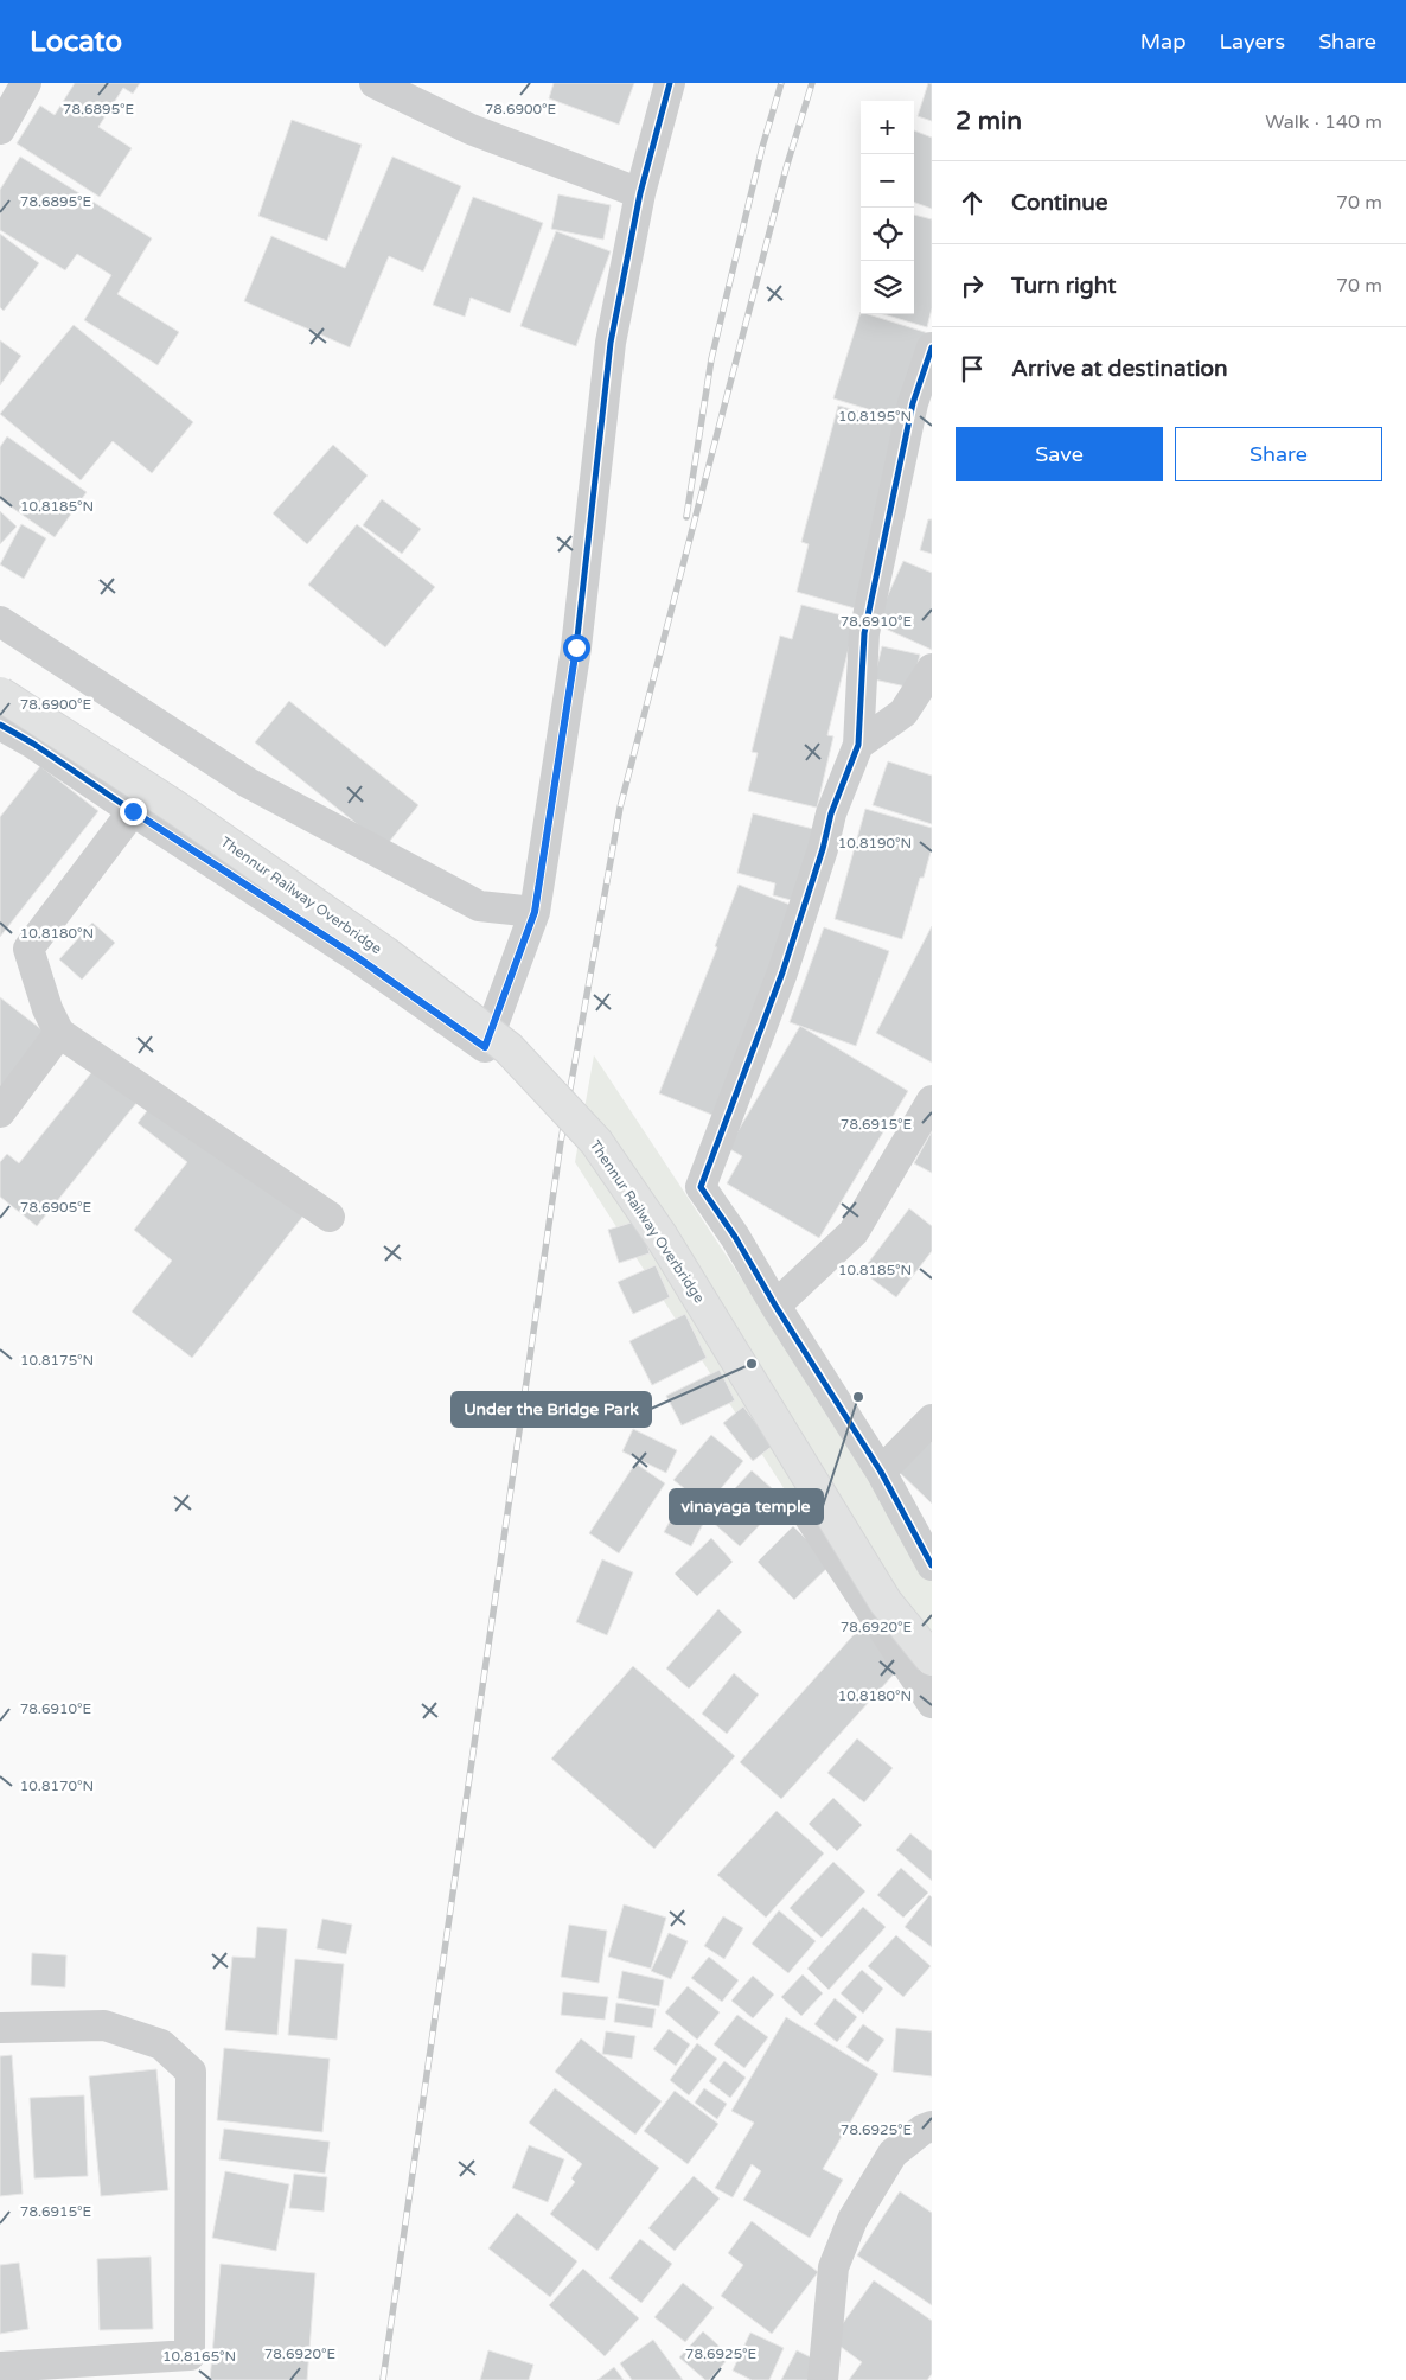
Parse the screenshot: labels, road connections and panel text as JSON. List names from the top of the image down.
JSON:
{
  "streets": {
    "main road": ["Thennur Railway Overbridge"]
  },
  "places": ["Under the Bridge Park", "vinayaga temple"],
  "page": {
    "header": "Locato",
    "nav": ["Map", "Layers", "Share"],
    "heading": ["2 min", "Walk · 140 m"],
    "map_buttons": ["+", "−"],
    "list": [
      ["Continue", "70 m"],
      ["Turn right", "70 m"],
      "Arrive at destination"
    ],
    "buttons": ["Save", "Share"]
  },
  "coordinates": [
    "78.6895°E",
    "78.6900°E",
    "10.8195°N",
    "10.8185°N",
    "78.6910°E",
    "10.8190°N",
    "10.8180°N",
    "78.6915°E",
    "78.6905°E",
    "10.8175°N",
    "78.6920°E",
    "10.8170°N",
    "78.6925°E",
    "10.8165°N"
  ]
}
